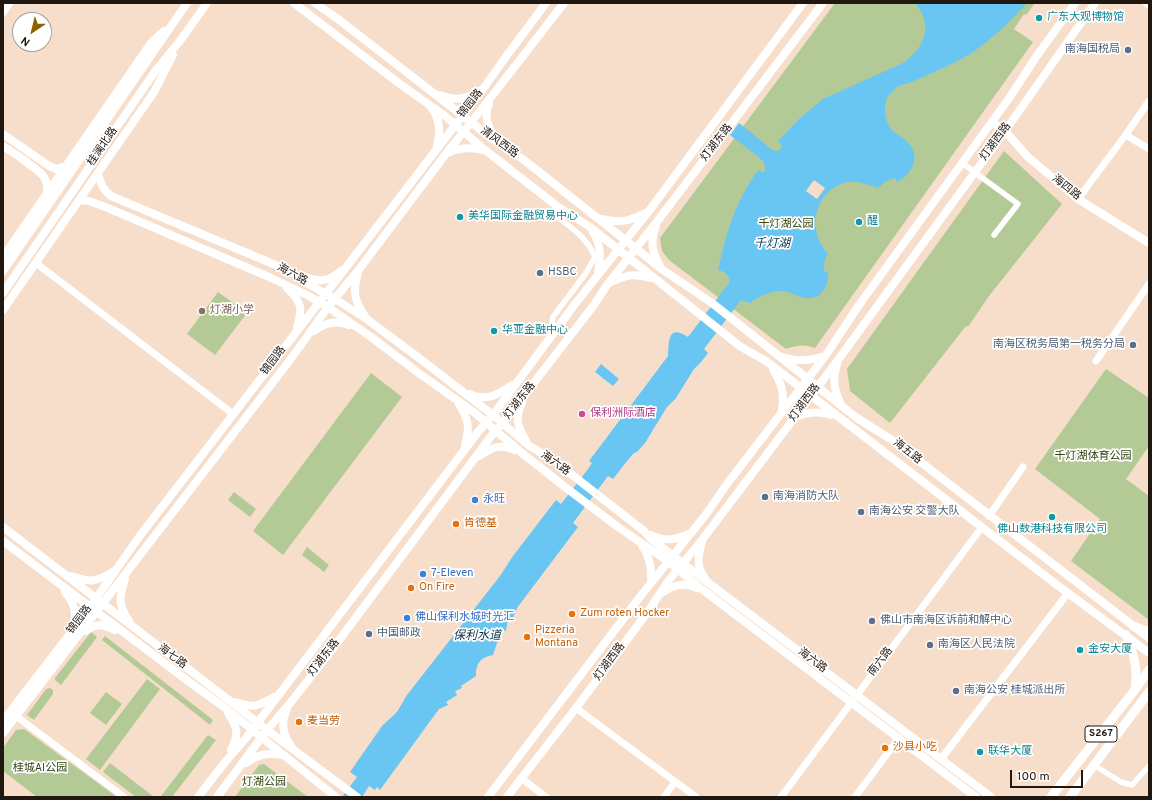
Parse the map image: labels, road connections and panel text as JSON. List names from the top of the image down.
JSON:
{
  "streets": {
    "highway": ["S267"],
    "main road": [
      "锦园路",
      "灯湖西路",
      "清风西路",
      "灯湖东路",
      "桂澜北路",
      "海四路",
      "海六路",
      "海五路",
      "海七路"
    ],
    "street": ["南六路"]
  },
  "crossings": [
    ["锦园路", "清风西路"],
    ["锦园路", "海六路"],
    ["锦园路", "海七路"],
    ["灯湖西路", "清风西路"],
    ["灯湖西路", "海四路"],
    ["灯湖西路", "海六路"],
    ["灯湖西路", "海五路"],
    ["清风西路", "灯湖东路"],
    ["清风西路", "海五路"],
    ["清风西路", "南六路"],
    ["灯湖东路", "海六路"],
    ["灯湖东路", "海七路"],
    ["海六路", "南六路"]
  ],
  "water": ["千灯湖", "保利水道"],
  "parks": [
    "千灯湖公园",
    "千灯湖体育公园",
    "桂城AI公园",
    "灯湖公园"
  ],
  "places": [
    "广东大观博物馆",
    "南海国税局",
    "美华国际金融贸易中心",
    "醒",
    "HSBC",
    "灯湖小学",
    "华亚金融中心",
    "南海区税务局第一税务分局",
    "保利洲际酒店",
    "南海消防大队",
    "永旺",
    "南海公安 交警大队",
    "佛山数港科技有限公司",
    "肯德基",
    "7-Eleven",
    "On Fire",
    "Zum roten Hocker",
    "佛山保利水城时光汇",
    "佛山市南海区诉前和解中心",
    "中国邮政",
    "Pizzeria Montana",
    "南海区人民法院",
    "金安大厦",
    "南海公安 桂城派出所",
    "麦当劳",
    "沙县小吃",
    "联华大厦"
  ],
  "scale_bar": "100 m",
  "north": "bottom left"
}
